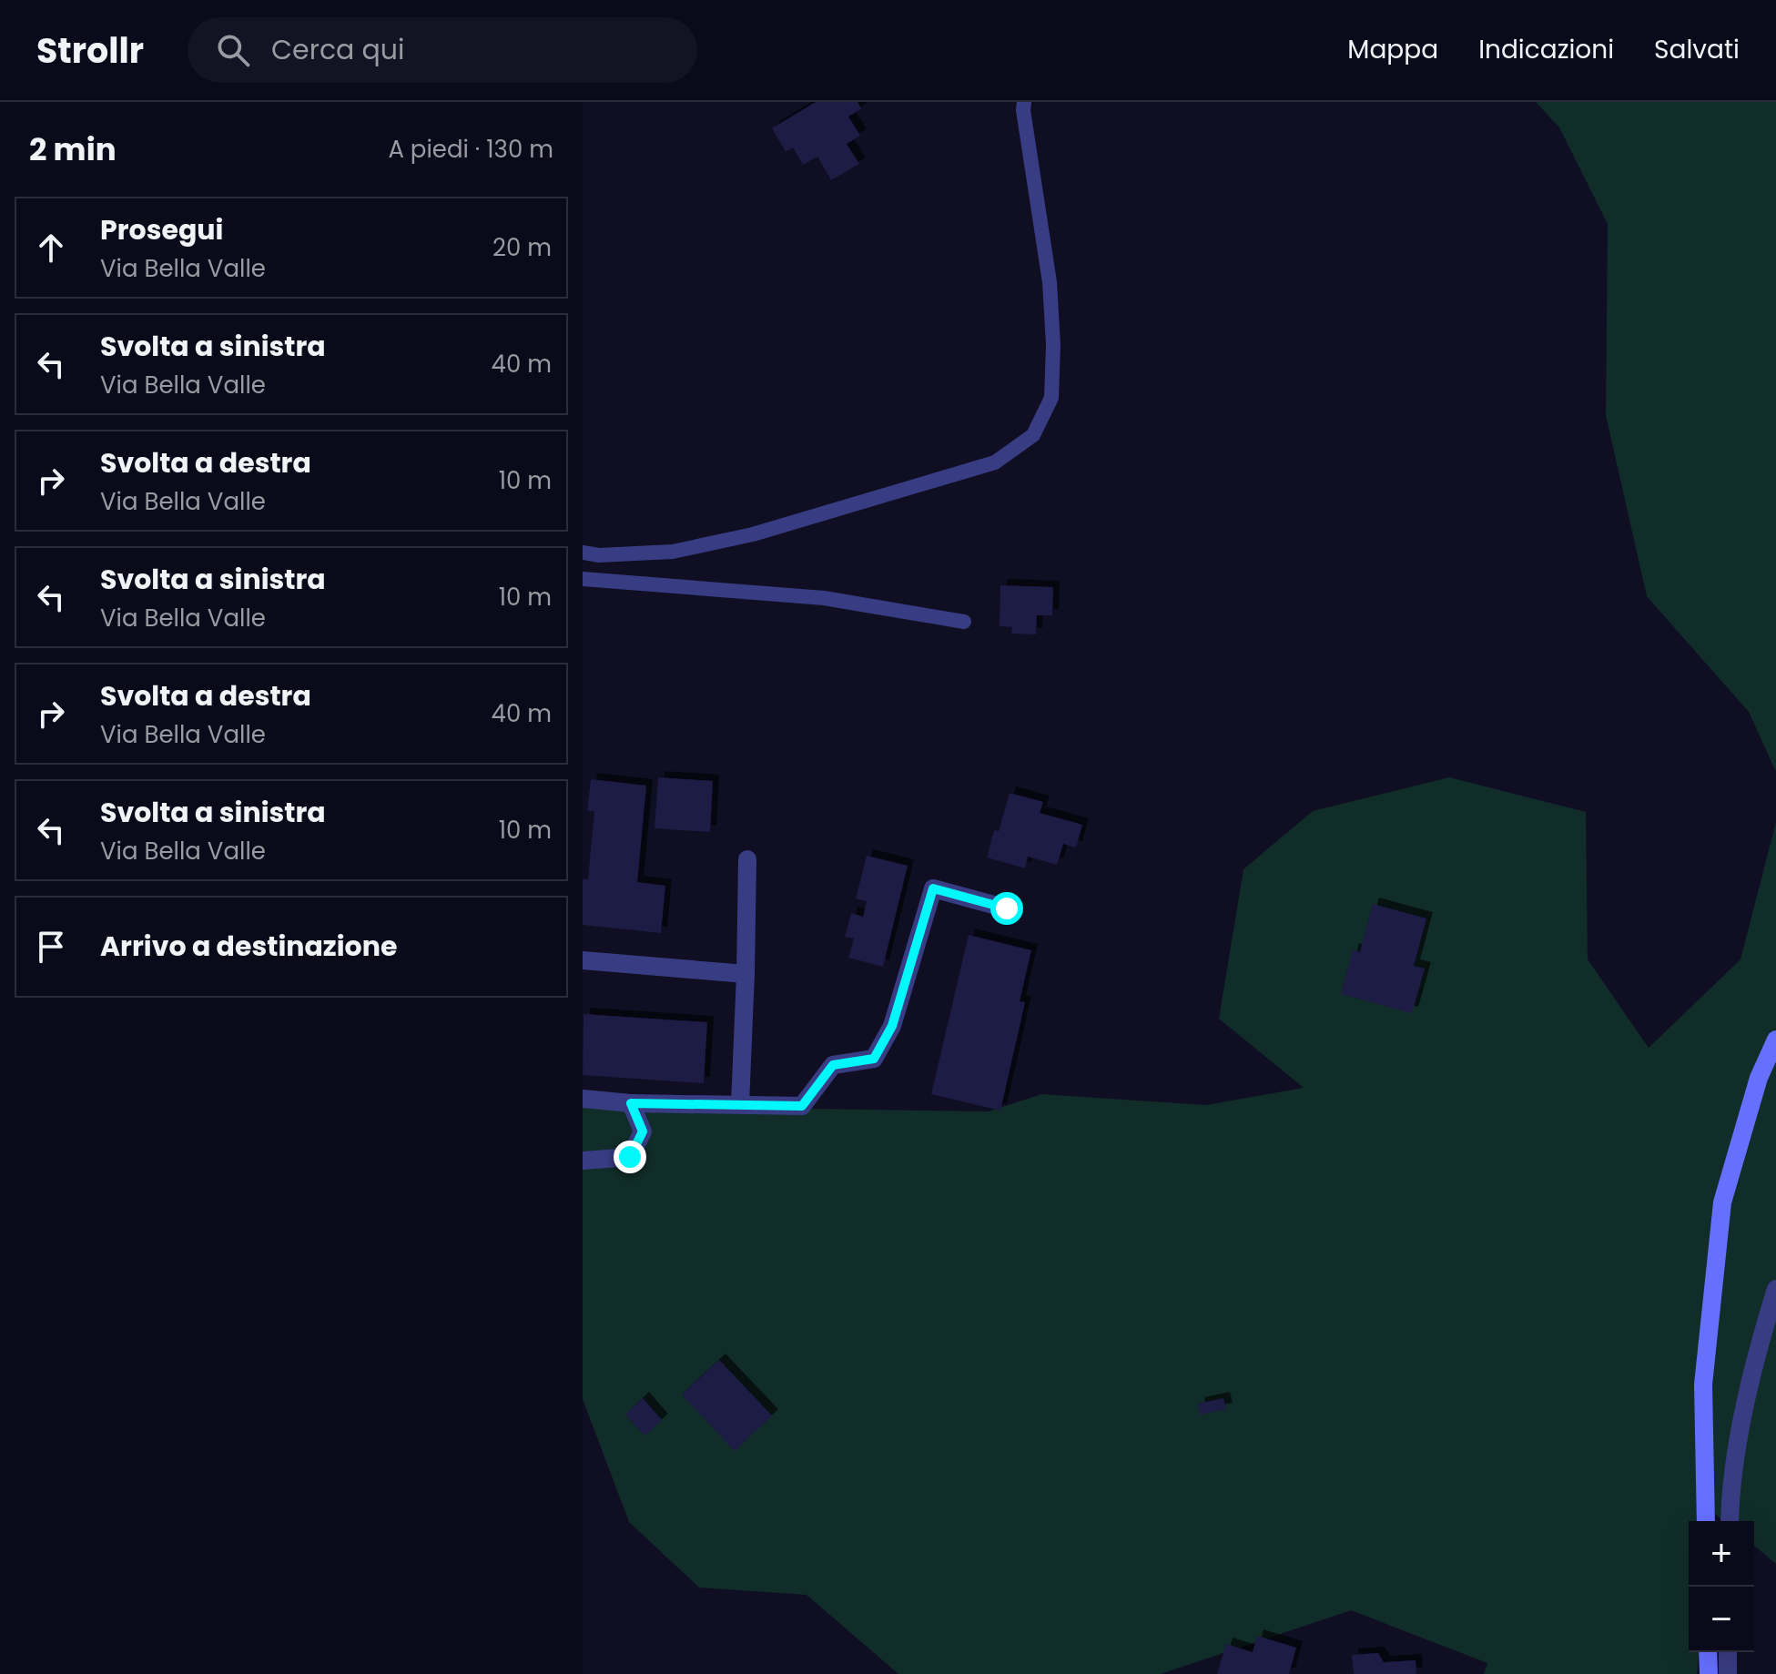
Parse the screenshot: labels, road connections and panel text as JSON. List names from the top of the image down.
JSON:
{
  "page": {
    "header": "Strollr",
    "search": "Cerca qui",
    "nav": ["Mappa", "Indicazioni", "Salvati"],
    "heading": ["2 min", "A piedi · 130 m"],
    "list": [
      ["Prosegui", "Via Bella Valle", "20 m"],
      ["Svolta a sinistra", "Via Bella Valle", "40 m"],
      ["Svolta a destra", "Via Bella Valle", "10 m"],
      ["Svolta a sinistra", "Via Bella Valle", "10 m"],
      ["Svolta a destra", "Via Bella Valle", "40 m"],
      ["Svolta a sinistra", "Via Bella Valle", "10 m"],
      "Arrivo a destinazione"
    ],
    "map_buttons": ["+", "−"]
  }
}
